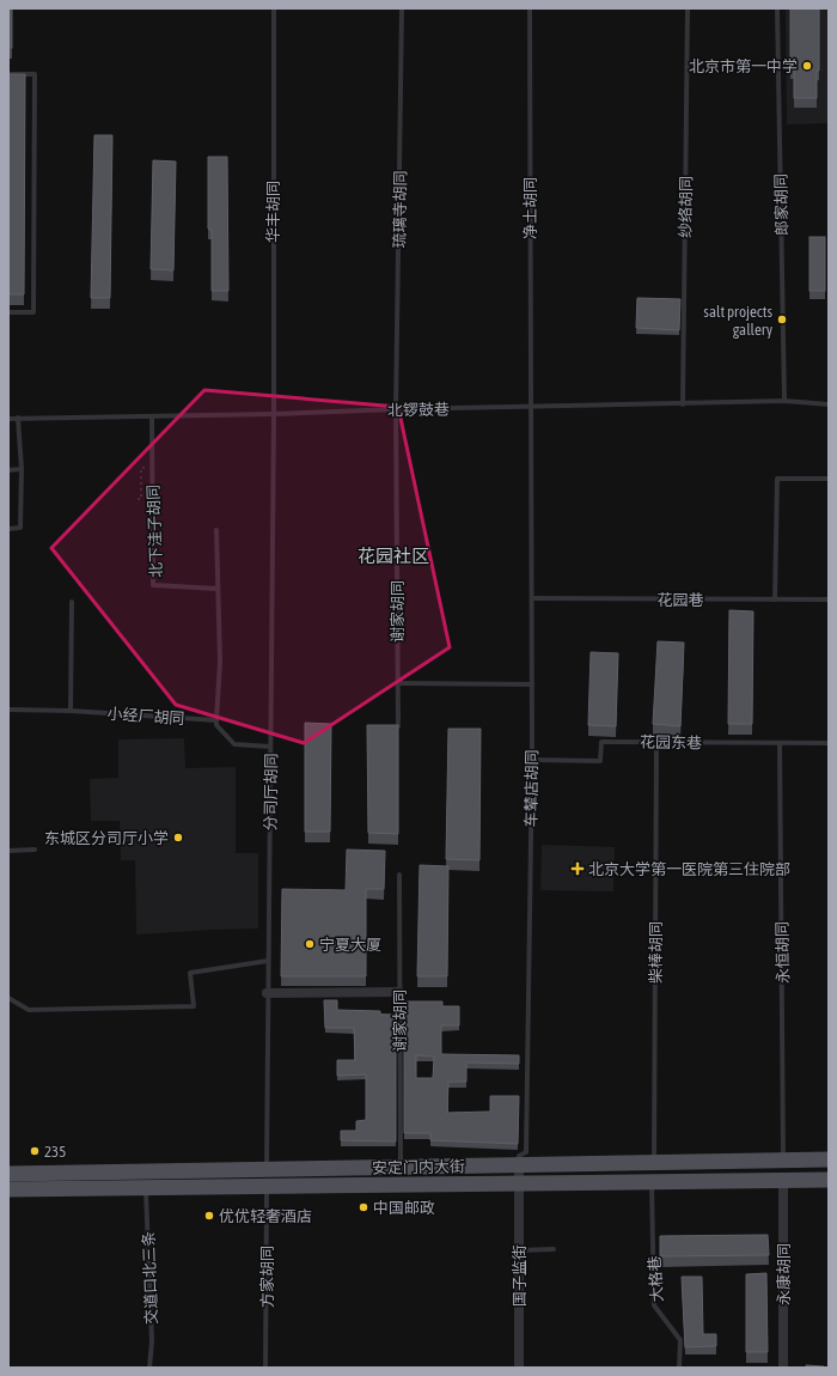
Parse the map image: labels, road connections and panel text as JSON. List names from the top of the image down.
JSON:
{
  "streets": {
    "main road": ["安定门内大街"],
    "street": ["永康胡同", "国子监街"],
    "lane": [
      "郎家胡同",
      "纱络胡同",
      "净土胡同",
      "琉璃寺胡同",
      "华丰胡同",
      "北锣鼓巷",
      "北下洼子胡同",
      "花园巷",
      "谢家胡同",
      "小经厂胡同",
      "花园东巷",
      "车辇店胡同",
      "分司厅胡同",
      "柴棒胡同",
      "永恒胡同",
      "方家胡同",
      "交道口北三条",
      "大格巷"
    ]
  },
  "crossings": [
    ["郎家胡同", "北锣鼓巷"],
    ["纱络胡同", "北锣鼓巷"],
    ["净土胡同", "北锣鼓巷"],
    ["净土胡同", "车辇店胡同"],
    ["琉璃寺胡同", "北锣鼓巷"],
    ["琉璃寺胡同", "谢家胡同"],
    ["华丰胡同", "北锣鼓巷"],
    ["华丰胡同", "分司厅胡同"],
    ["北锣鼓巷", "北下洼子胡同"],
    ["北锣鼓巷", "谢家胡同"],
    ["北锣鼓巷", "车辇店胡同"],
    ["北锣鼓巷", "分司厅胡同"],
    ["花园巷", "车辇店胡同"],
    ["谢家胡同", "安定门内大街"],
    ["花园东巷", "车辇店胡同"],
    ["花园东巷", "柴棒胡同"],
    ["花园东巷", "永恒胡同"],
    ["车辇店胡同", "安定门内大街"],
    ["车辇店胡同", "国子监街"],
    ["分司厅胡同", "安定门内大街"],
    ["柴棒胡同", "安定门内大街"],
    ["永恒胡同", "安定门内大街"],
    ["安定门内大街", "永康胡同"],
    ["安定门内大街", "国子监街"],
    ["安定门内大街", "方家胡同"],
    ["安定门内大街", "交道口北三条"],
    ["安定门内大街", "大格巷"]
  ],
  "districts": ["花园社区"],
  "places": {
    "other": [
      "北京市第一中学",
      "salt projects gallery",
      "东城区分司厅小学",
      "宁夏大厦",
      "235",
      "中国邮政",
      "优优轻奢酒店"
    ],
    "health": ["北京大学第一医院第三住院部"]
  }
}
